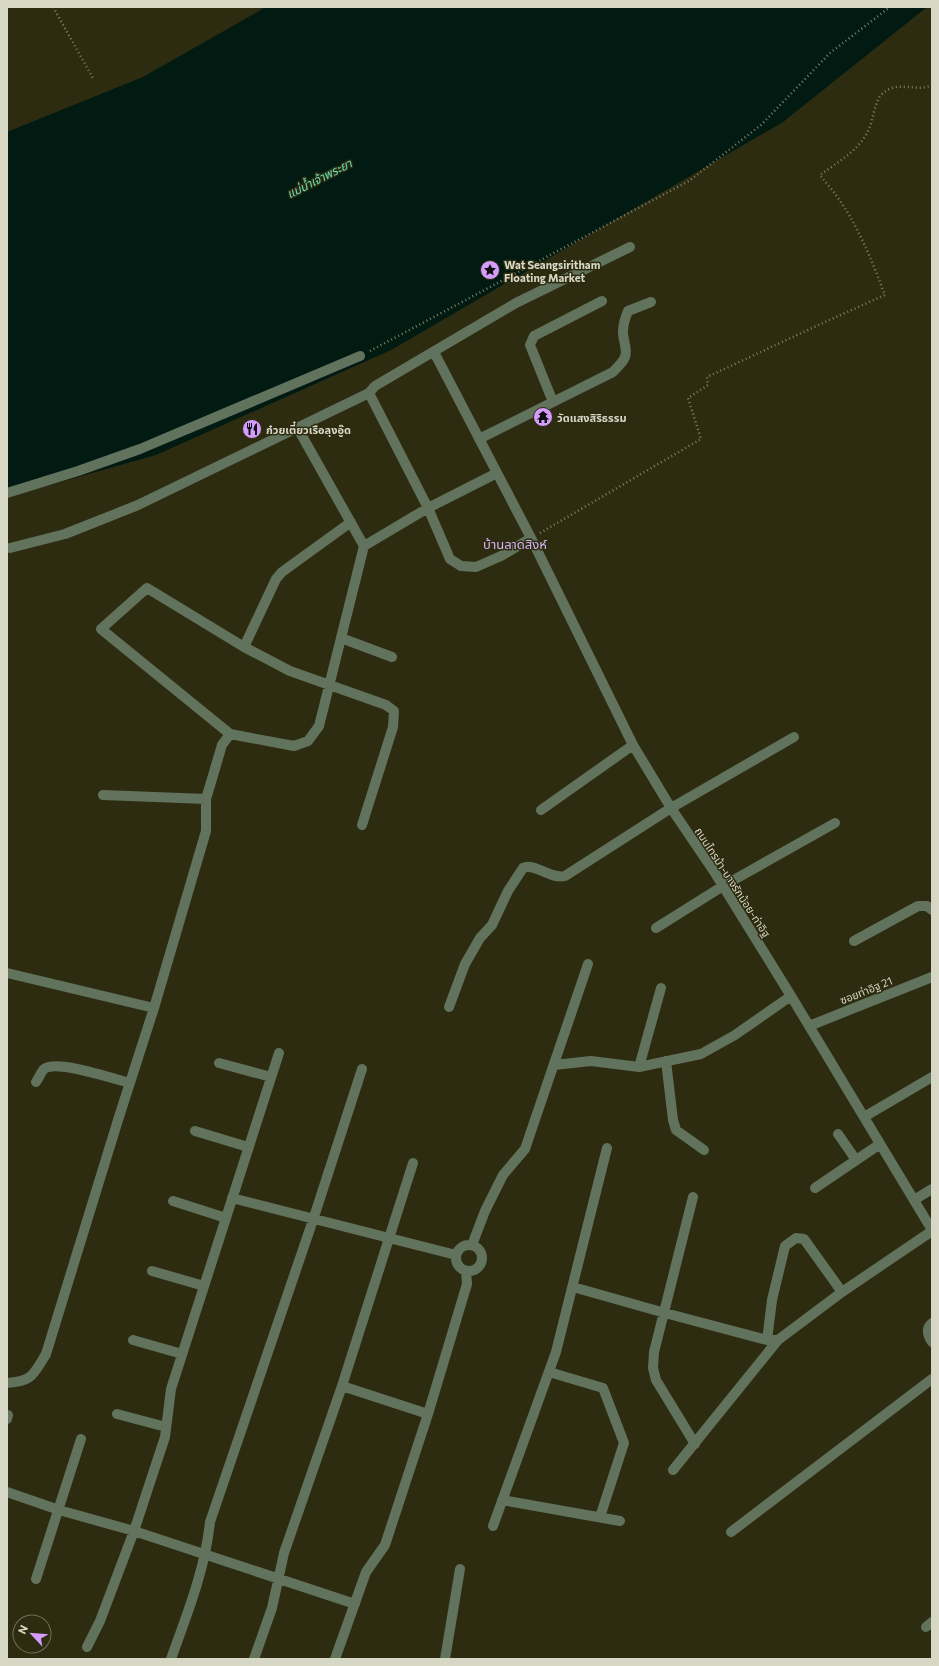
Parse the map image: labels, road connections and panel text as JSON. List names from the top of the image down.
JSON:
{
  "streets": {
    "street": ["ถนนไทรม้า-บางรักน้อย-ท่าอิฐ", "ซอยท่าอิฐ 21"]
  },
  "crossings": [
    ["ถนนไทรม้า-บางรักน้อย-ท่าอิฐ", "ซอยท่าอิฐ 21"]
  ],
  "districts": ["บ้านลาดสิงห์"],
  "water": ["แม่น้ำเจ้าพระยา"],
  "places": {
    "place": ["Wat Seangsiritham Floating Market"],
    "temple": ["วัดแสงสิริธรรม"],
    "restaurant": ["ก๋วยเตี๋ยวเรือลุงอู๊ด"]
  },
  "north": "top left"
}
